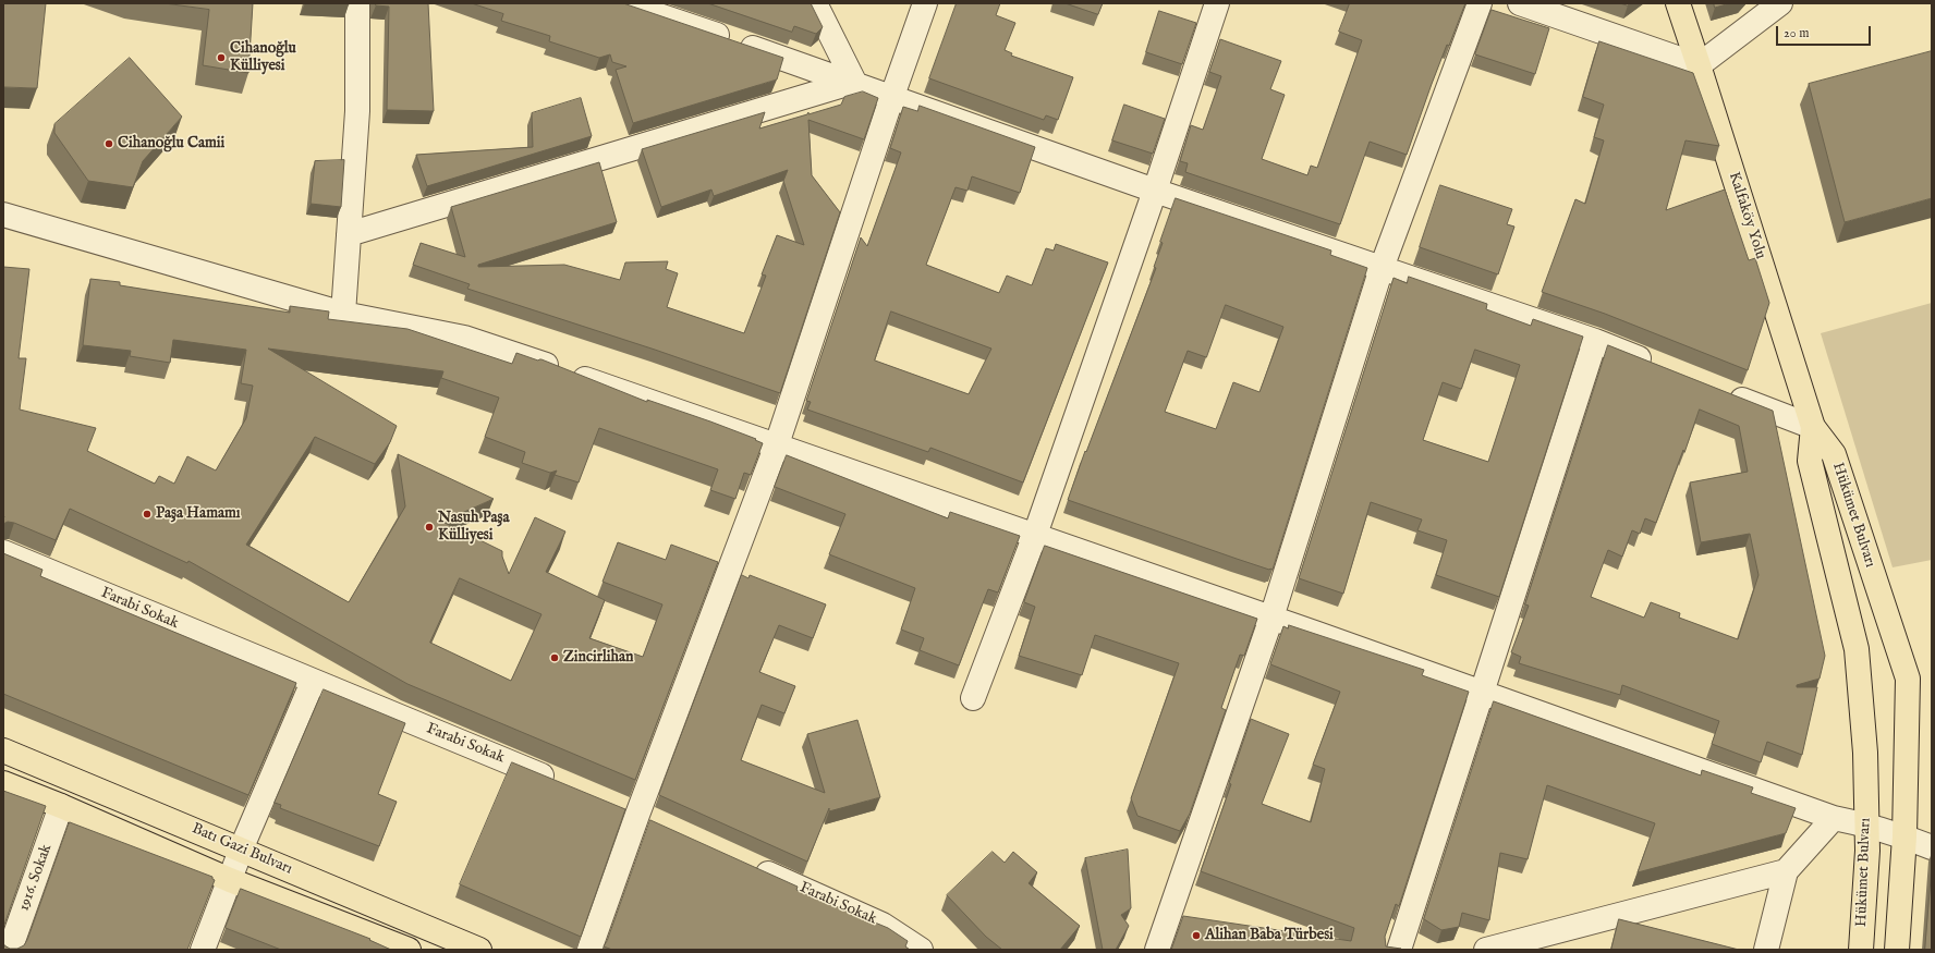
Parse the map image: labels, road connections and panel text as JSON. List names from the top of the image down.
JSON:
{
  "streets": {
    "main road": ["Kalfaköy Yolu", "Hükümet Bulvarı", "Batı Gazi Bulvarı"],
    "street": ["Farabi Sokak", "1916. Sokak"]
  },
  "crossings": [
    ["Kalfaköy Yolu", "Hükümet Bulvarı"],
    ["Batı Gazi Bulvarı", "1916. Sokak"]
  ],
  "places": [
    "Cihanoğlu Külliyesi",
    "Cihanoğlu Camii",
    "Paşa Hamamı",
    "Nasuh Paşa Külliyesi",
    "Zincirlihan",
    "Alihan Baba Türbesi"
  ],
  "scale_bar": "20 m"
}
